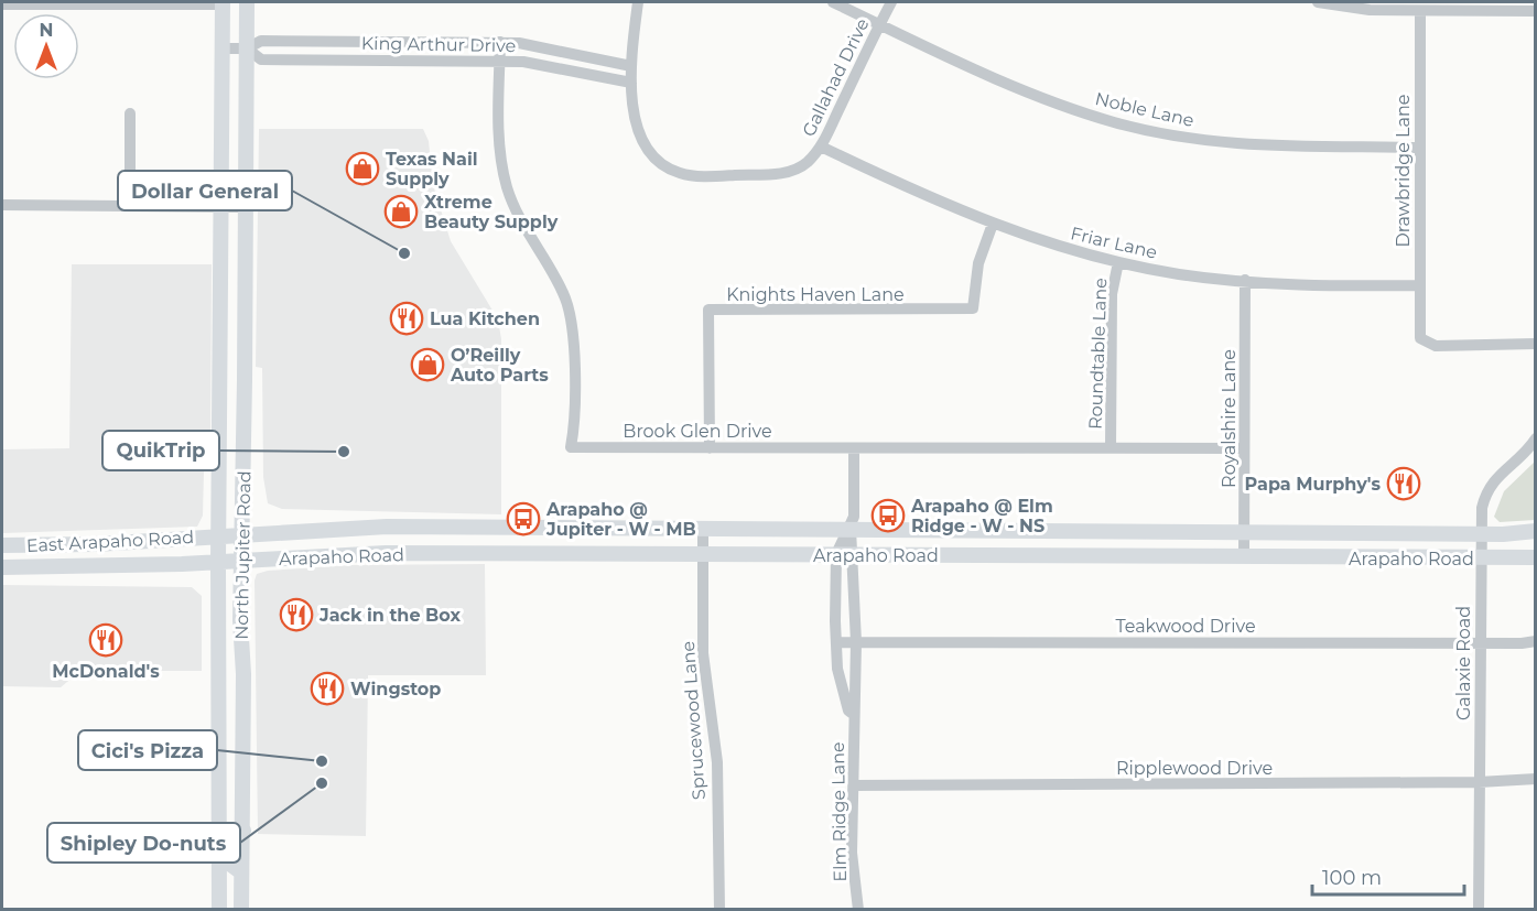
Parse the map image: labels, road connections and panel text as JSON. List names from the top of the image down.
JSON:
{
  "streets": {
    "main road": ["East Arapaho Road", "North Jupiter Road", "Arapaho Road"],
    "street": [
      "King Arthur Drive",
      "Gallahad Drive",
      "Noble Lane",
      "Drawbridge Lane",
      "Friar Lane",
      "Knights Haven Lane",
      "Roundtable Lane",
      "Royalshire Lane",
      "Brook Glen Drive",
      "Teakwood Drive",
      "Galaxie Road",
      "Sprucewood Lane",
      "Ripplewood Drive",
      "Elm Ridge Lane"
    ]
  },
  "crossings": [
    ["King Arthur Drive", "Gallahad Drive"],
    ["King Arthur Drive", "Brook Glen Drive"],
    ["King Arthur Drive", "North Jupiter Road"],
    ["Gallahad Drive", "Noble Lane"],
    ["Gallahad Drive", "Friar Lane"],
    ["Noble Lane", "Drawbridge Lane"],
    ["Drawbridge Lane", "Friar Lane"],
    ["Friar Lane", "Knights Haven Lane"],
    ["Friar Lane", "Roundtable Lane"],
    ["Friar Lane", "Royalshire Lane"],
    ["Knights Haven Lane", "Brook Glen Drive"],
    ["Roundtable Lane", "Brook Glen Drive"],
    ["Royalshire Lane", "Brook Glen Drive"],
    ["Royalshire Lane", "Arapaho Road"],
    ["Brook Glen Drive", "Elm Ridge Lane"],
    ["East Arapaho Road", "North Jupiter Road"],
    ["East Arapaho Road", "Arapaho Road"],
    ["North Jupiter Road", "Arapaho Road"],
    ["Arapaho Road", "Galaxie Road"],
    ["Arapaho Road", "Sprucewood Lane"],
    ["Arapaho Road", "Elm Ridge Lane"],
    ["Teakwood Drive", "Galaxie Road"],
    ["Teakwood Drive", "Elm Ridge Lane"],
    ["Galaxie Road", "Ripplewood Drive"],
    ["Ripplewood Drive", "Elm Ridge Lane"]
  ],
  "places": {
    "shop": ["Texas Nail Supply", "Xtreme Beauty Supply", "O’Reilly Auto Parts"],
    "other": [
      "Dollar General",
      "QuikTrip",
      "Cici's Pizza",
      "Shipley Do-nuts"
    ],
    "restaurant": [
      "Lua Kitchen",
      "Papa Murphy's",
      "Jack in the Box",
      "McDonald's",
      "Wingstop"
    ],
    "bus stop": ["Arapaho @ Elm Ridge - W - NS", "Arapaho @ Jupiter - W - MB"]
  },
  "scale_bar": "100 m",
  "north": "top"
}
